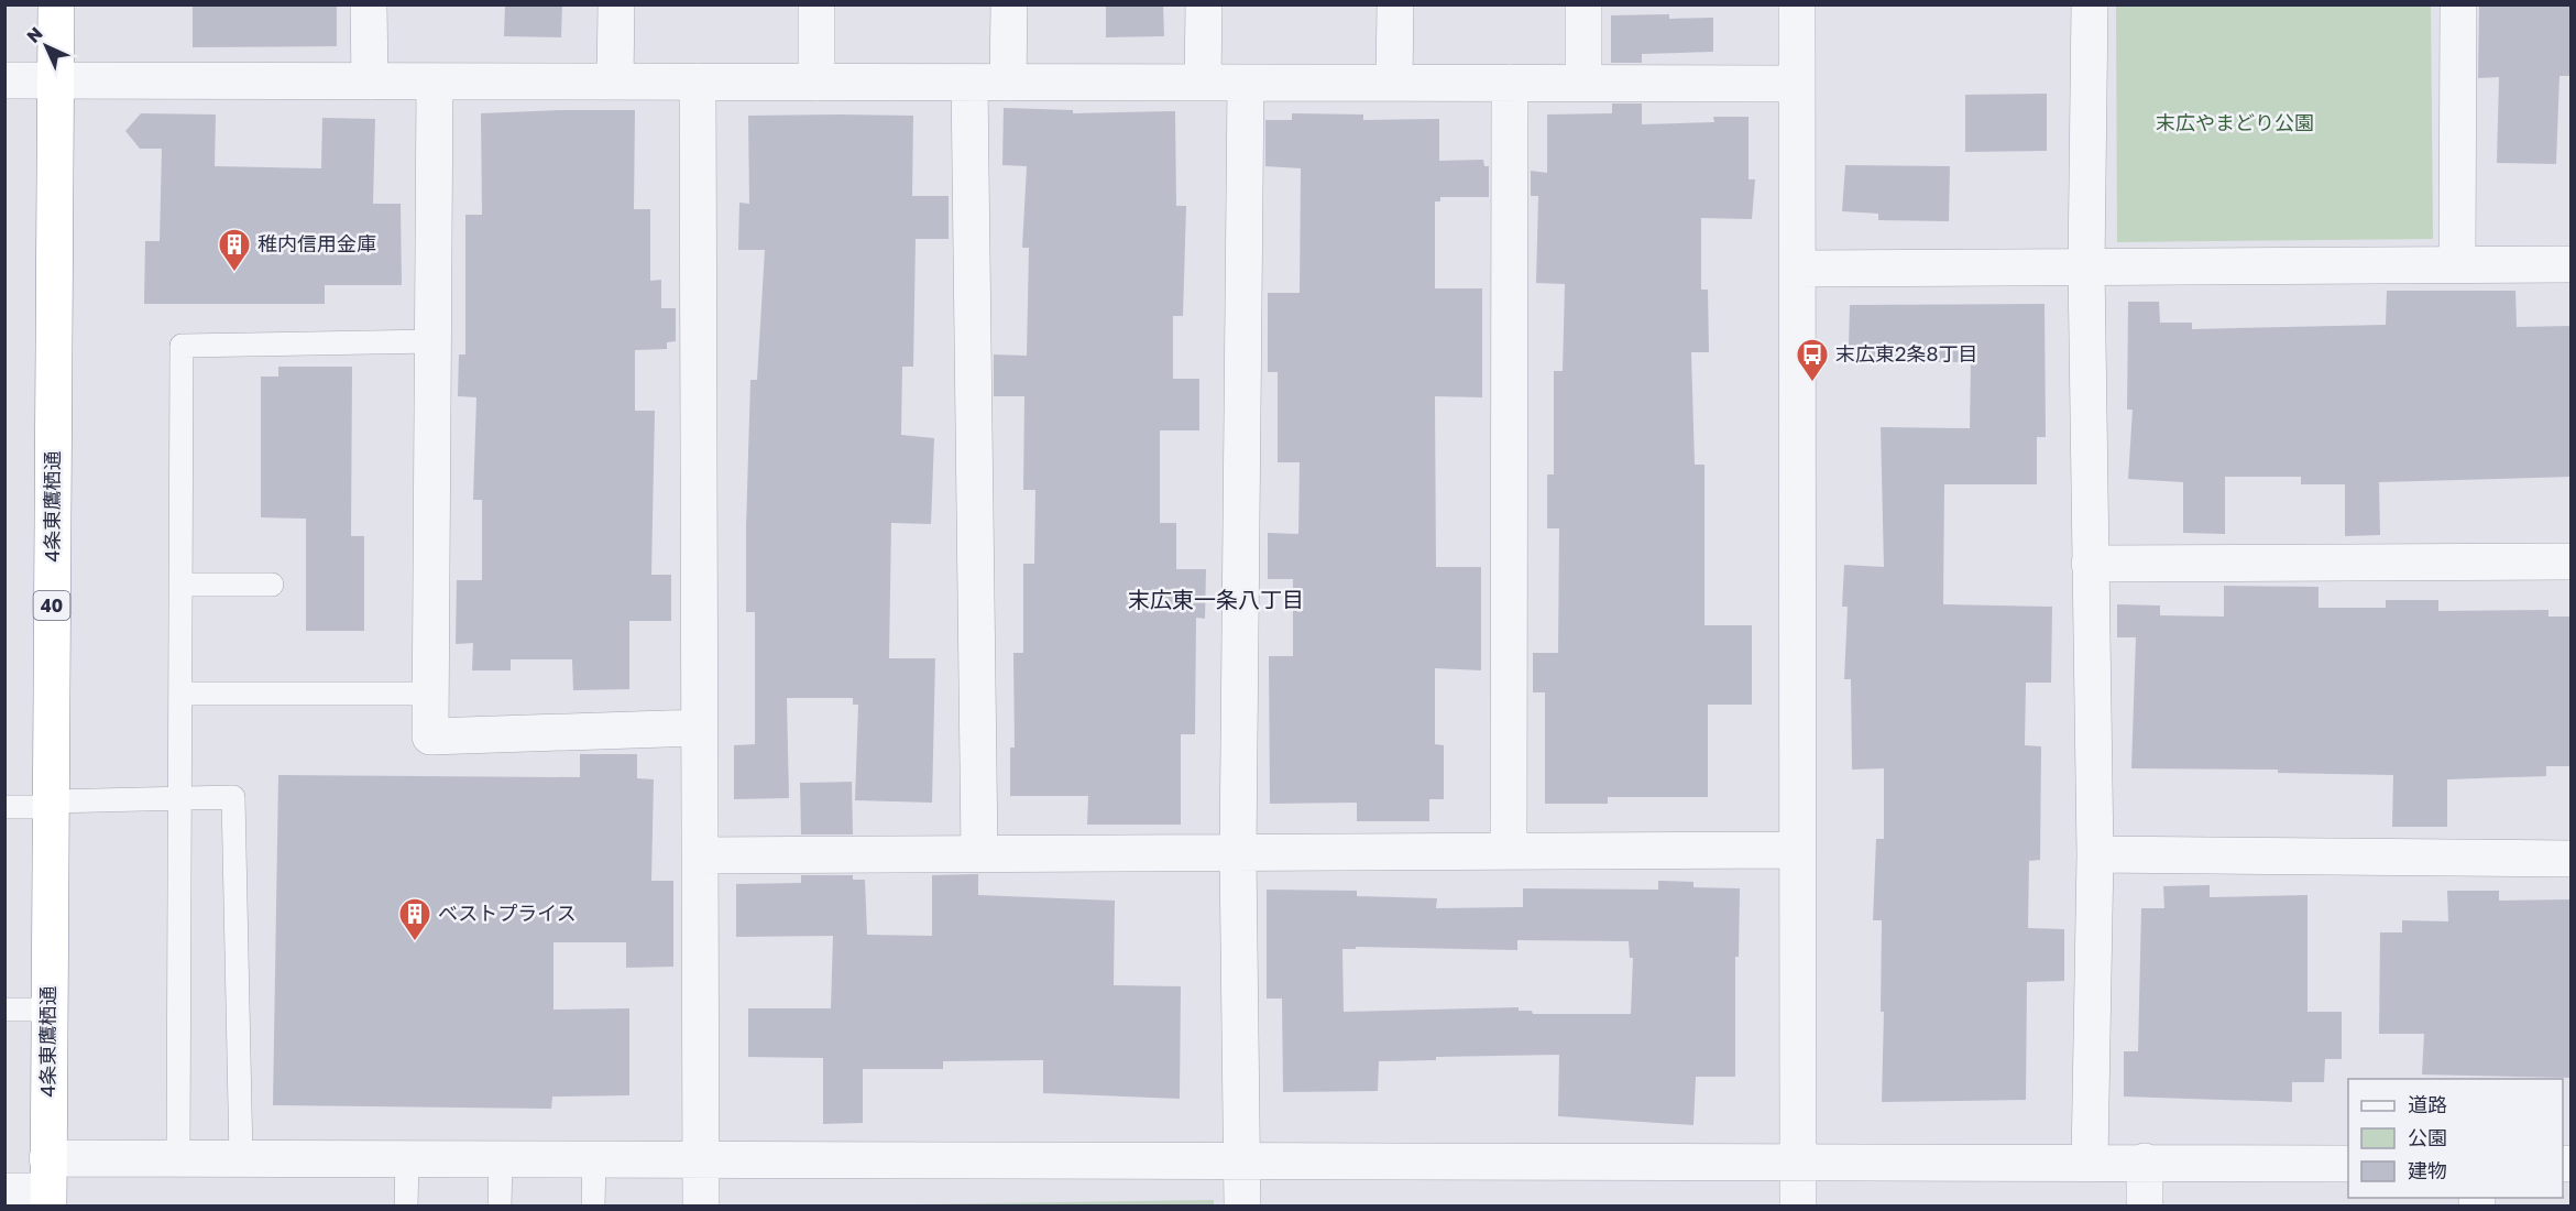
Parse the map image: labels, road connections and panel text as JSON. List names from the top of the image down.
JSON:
{
  "streets": {
    "highway": ["4条東鷹栖通", "40"]
  },
  "districts": ["末広東一条八丁目"],
  "parks": ["末広やまどり公園"],
  "places": {
    "building": ["稚内信用金庫", "ベストプライス"],
    "bus stop": ["末広東2条8丁目"]
  },
  "legend": ["道路", "公園", "建物"],
  "north": "top left"
}
